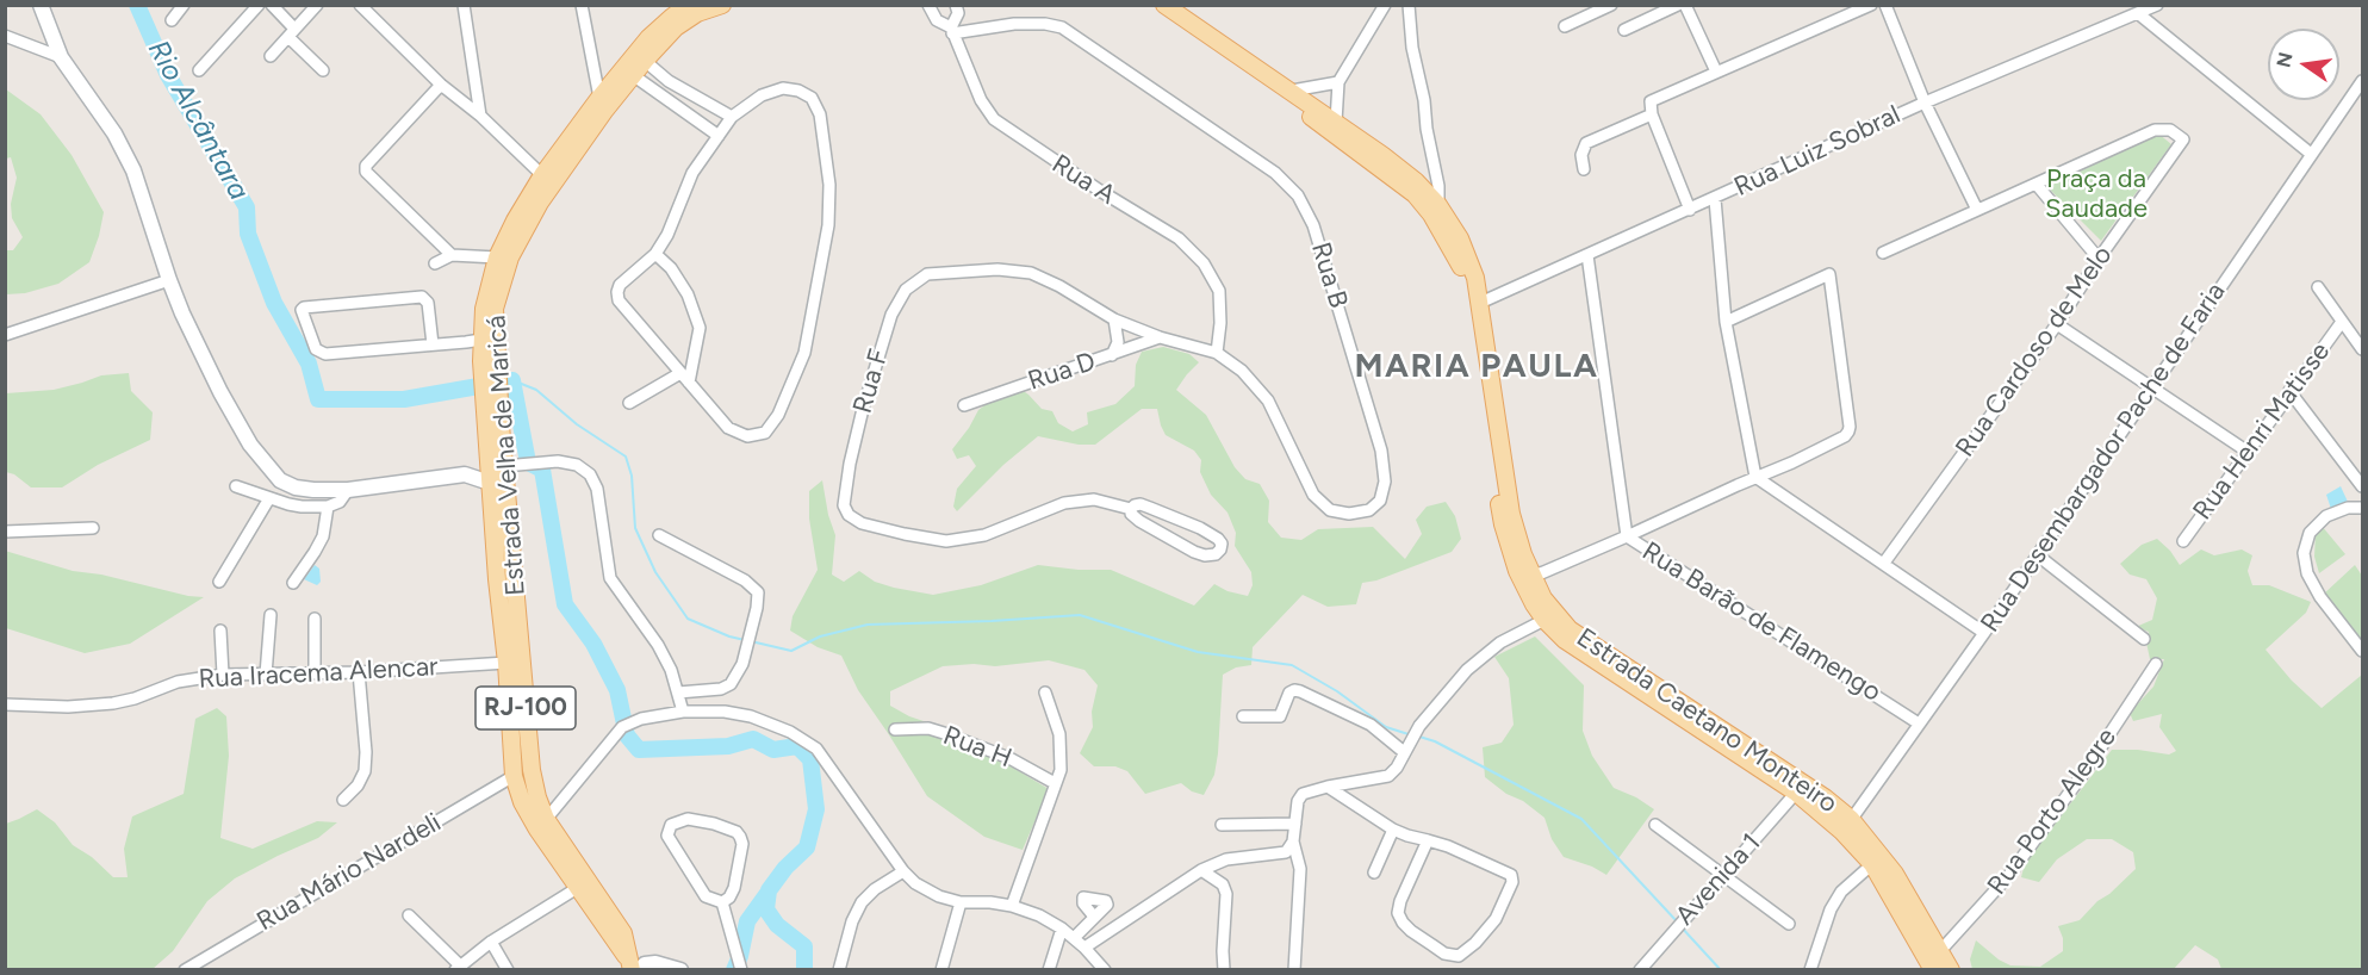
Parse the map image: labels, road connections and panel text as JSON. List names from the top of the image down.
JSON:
{
  "streets": {
    "main road": ["Estrada Velha de Maricá", "RJ-100", "Estrada Caetano Monteiro"],
    "street": [
      "Rua Luiz Sobral",
      "Rua A",
      "Rua B",
      "Rua Cardoso de Melo",
      "Rua D",
      "Rua F",
      "Rua Henri Matisse",
      "Rua Desembargador Pache de Faria",
      "Rua Barão de Flamengo",
      "Rua Iracema Alencar",
      "Rua H",
      "Rua Porto Alegre",
      "Rua Mário Nardeli",
      "Avenida 1"
    ]
  },
  "crossings": [
    ["Rua Luiz Sobral", "Rua Barão de Flamengo"],
    ["Rua Luiz Sobral", "Estrada Caetano Monteiro"],
    ["Rua A", "Rua B"],
    ["Rua A", "Rua F"],
    ["Rua B", "Rua F"],
    ["Rua D", "Rua F"],
    ["Estrada Velha de Maricá", "Rua Iracema Alencar"],
    ["Estrada Velha de Maricá", "Rua Mário Nardeli"],
    ["Rua Desembargador Pache de Faria", "Rua Barão de Flamengo"],
    ["Rua Desembargador Pache de Faria", "Estrada Caetano Monteiro"],
    ["Estrada Caetano Monteiro", "Rua Porto Alegre"],
    ["Estrada Caetano Monteiro", "Avenida 1"]
  ],
  "districts": ["MARIA PAULA"],
  "water": ["Rio Alcântara"],
  "parks": ["Praça da Saudade"],
  "north": "left"
}
